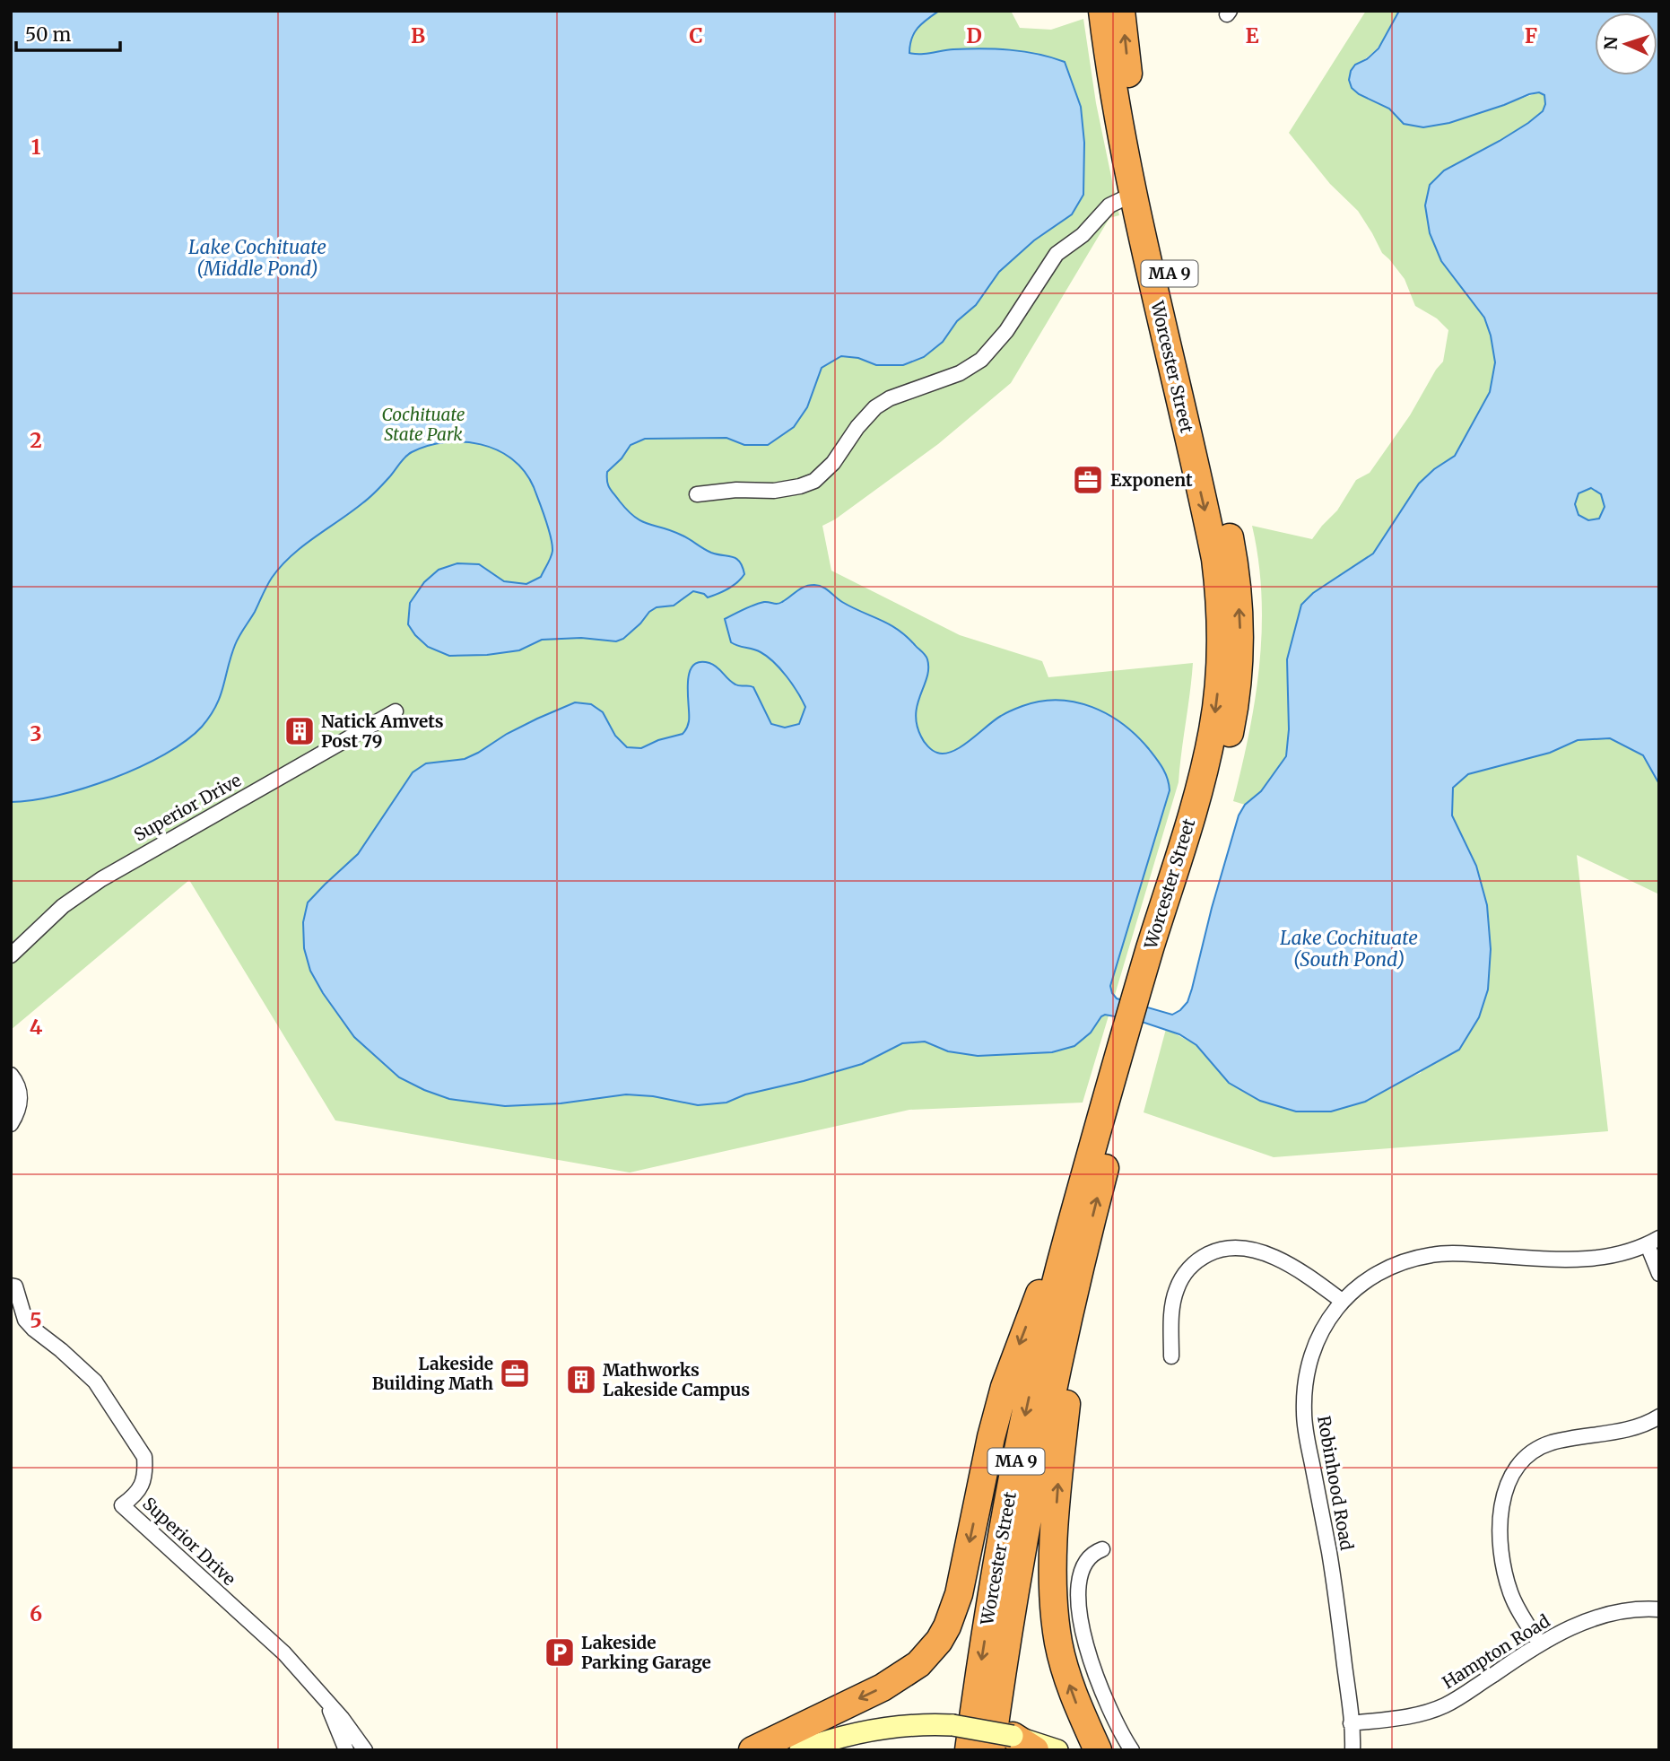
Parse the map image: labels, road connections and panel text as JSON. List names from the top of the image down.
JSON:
{
  "streets": {
    "highway": ["MA 9", "Worcester Street"],
    "street": ["Superior Drive", "Robinhood Road", "Hampton Road"]
  },
  "crossings": [
    ["Robinhood Road", "Hampton Road"]
  ],
  "water": ["Lake Cochituate (Middle Pond)", "Lake Cochituate (South Pond)"],
  "parks": ["Cochituate State Park"],
  "places": {
    "office": ["Exponent", "Lakeside Building Math"],
    "building": ["Natick Amvets Post 79", "Mathworks Lakeside Campus"],
    "parking": ["Lakeside Parking Garage"]
  },
  "scale_bar": "50 m",
  "north": "left",
  "grid": {
    "columns": [
      "B",
      "C",
      "D",
      "E",
      "F"
    ],
    "rows": [
      "1",
      "2",
      "3",
      "4",
      "5",
      "6"
    ]
  }
}
